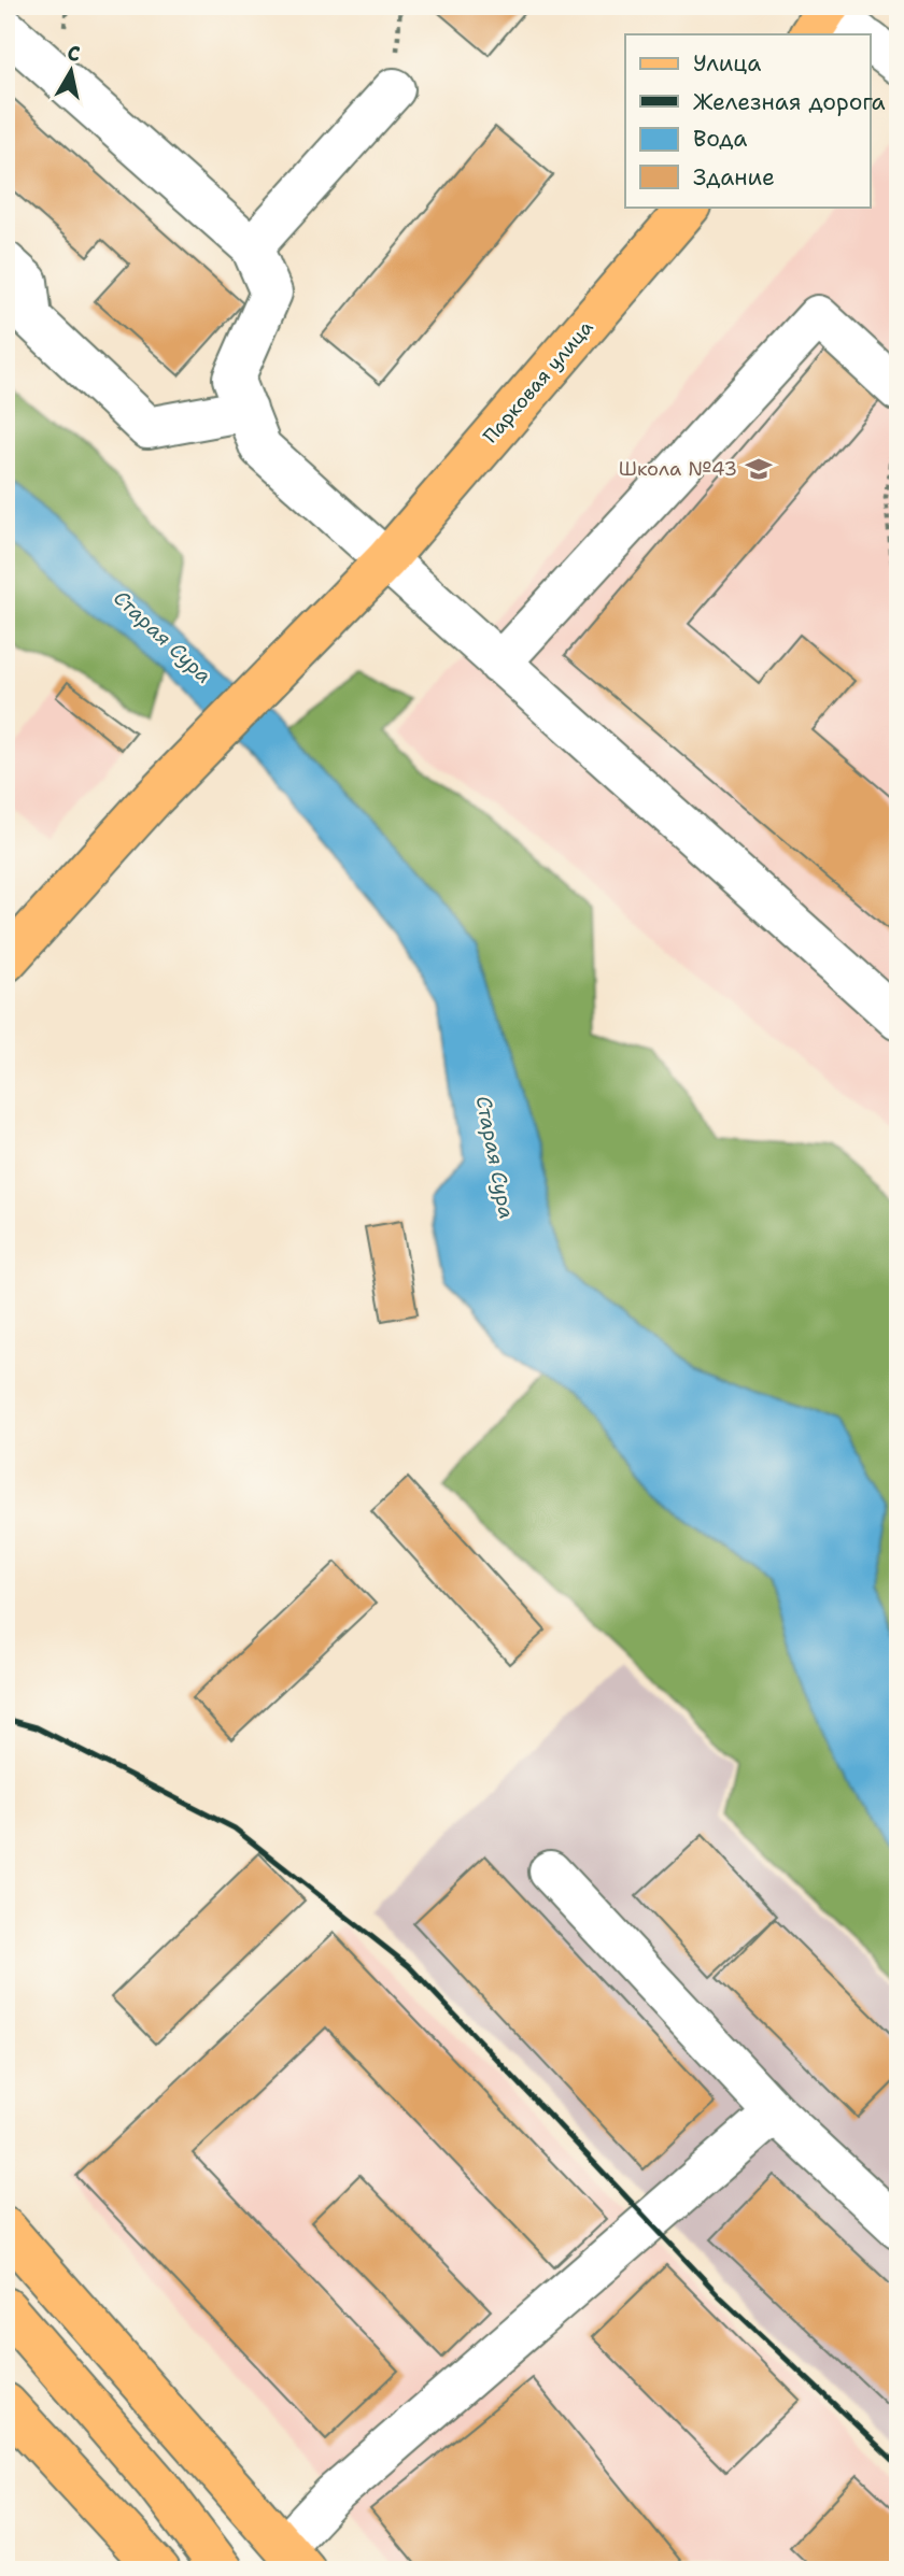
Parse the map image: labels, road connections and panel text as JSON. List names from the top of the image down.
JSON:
{
  "streets": {
    "main road": ["Парковая улица"]
  },
  "water": ["Старая Сура"],
  "places": {
    "school or university": ["Школа №43"]
  },
  "legend": [
    "Улица",
    "Железная дорога",
    "Вода",
    "Здание"
  ],
  "north": "top"
}
